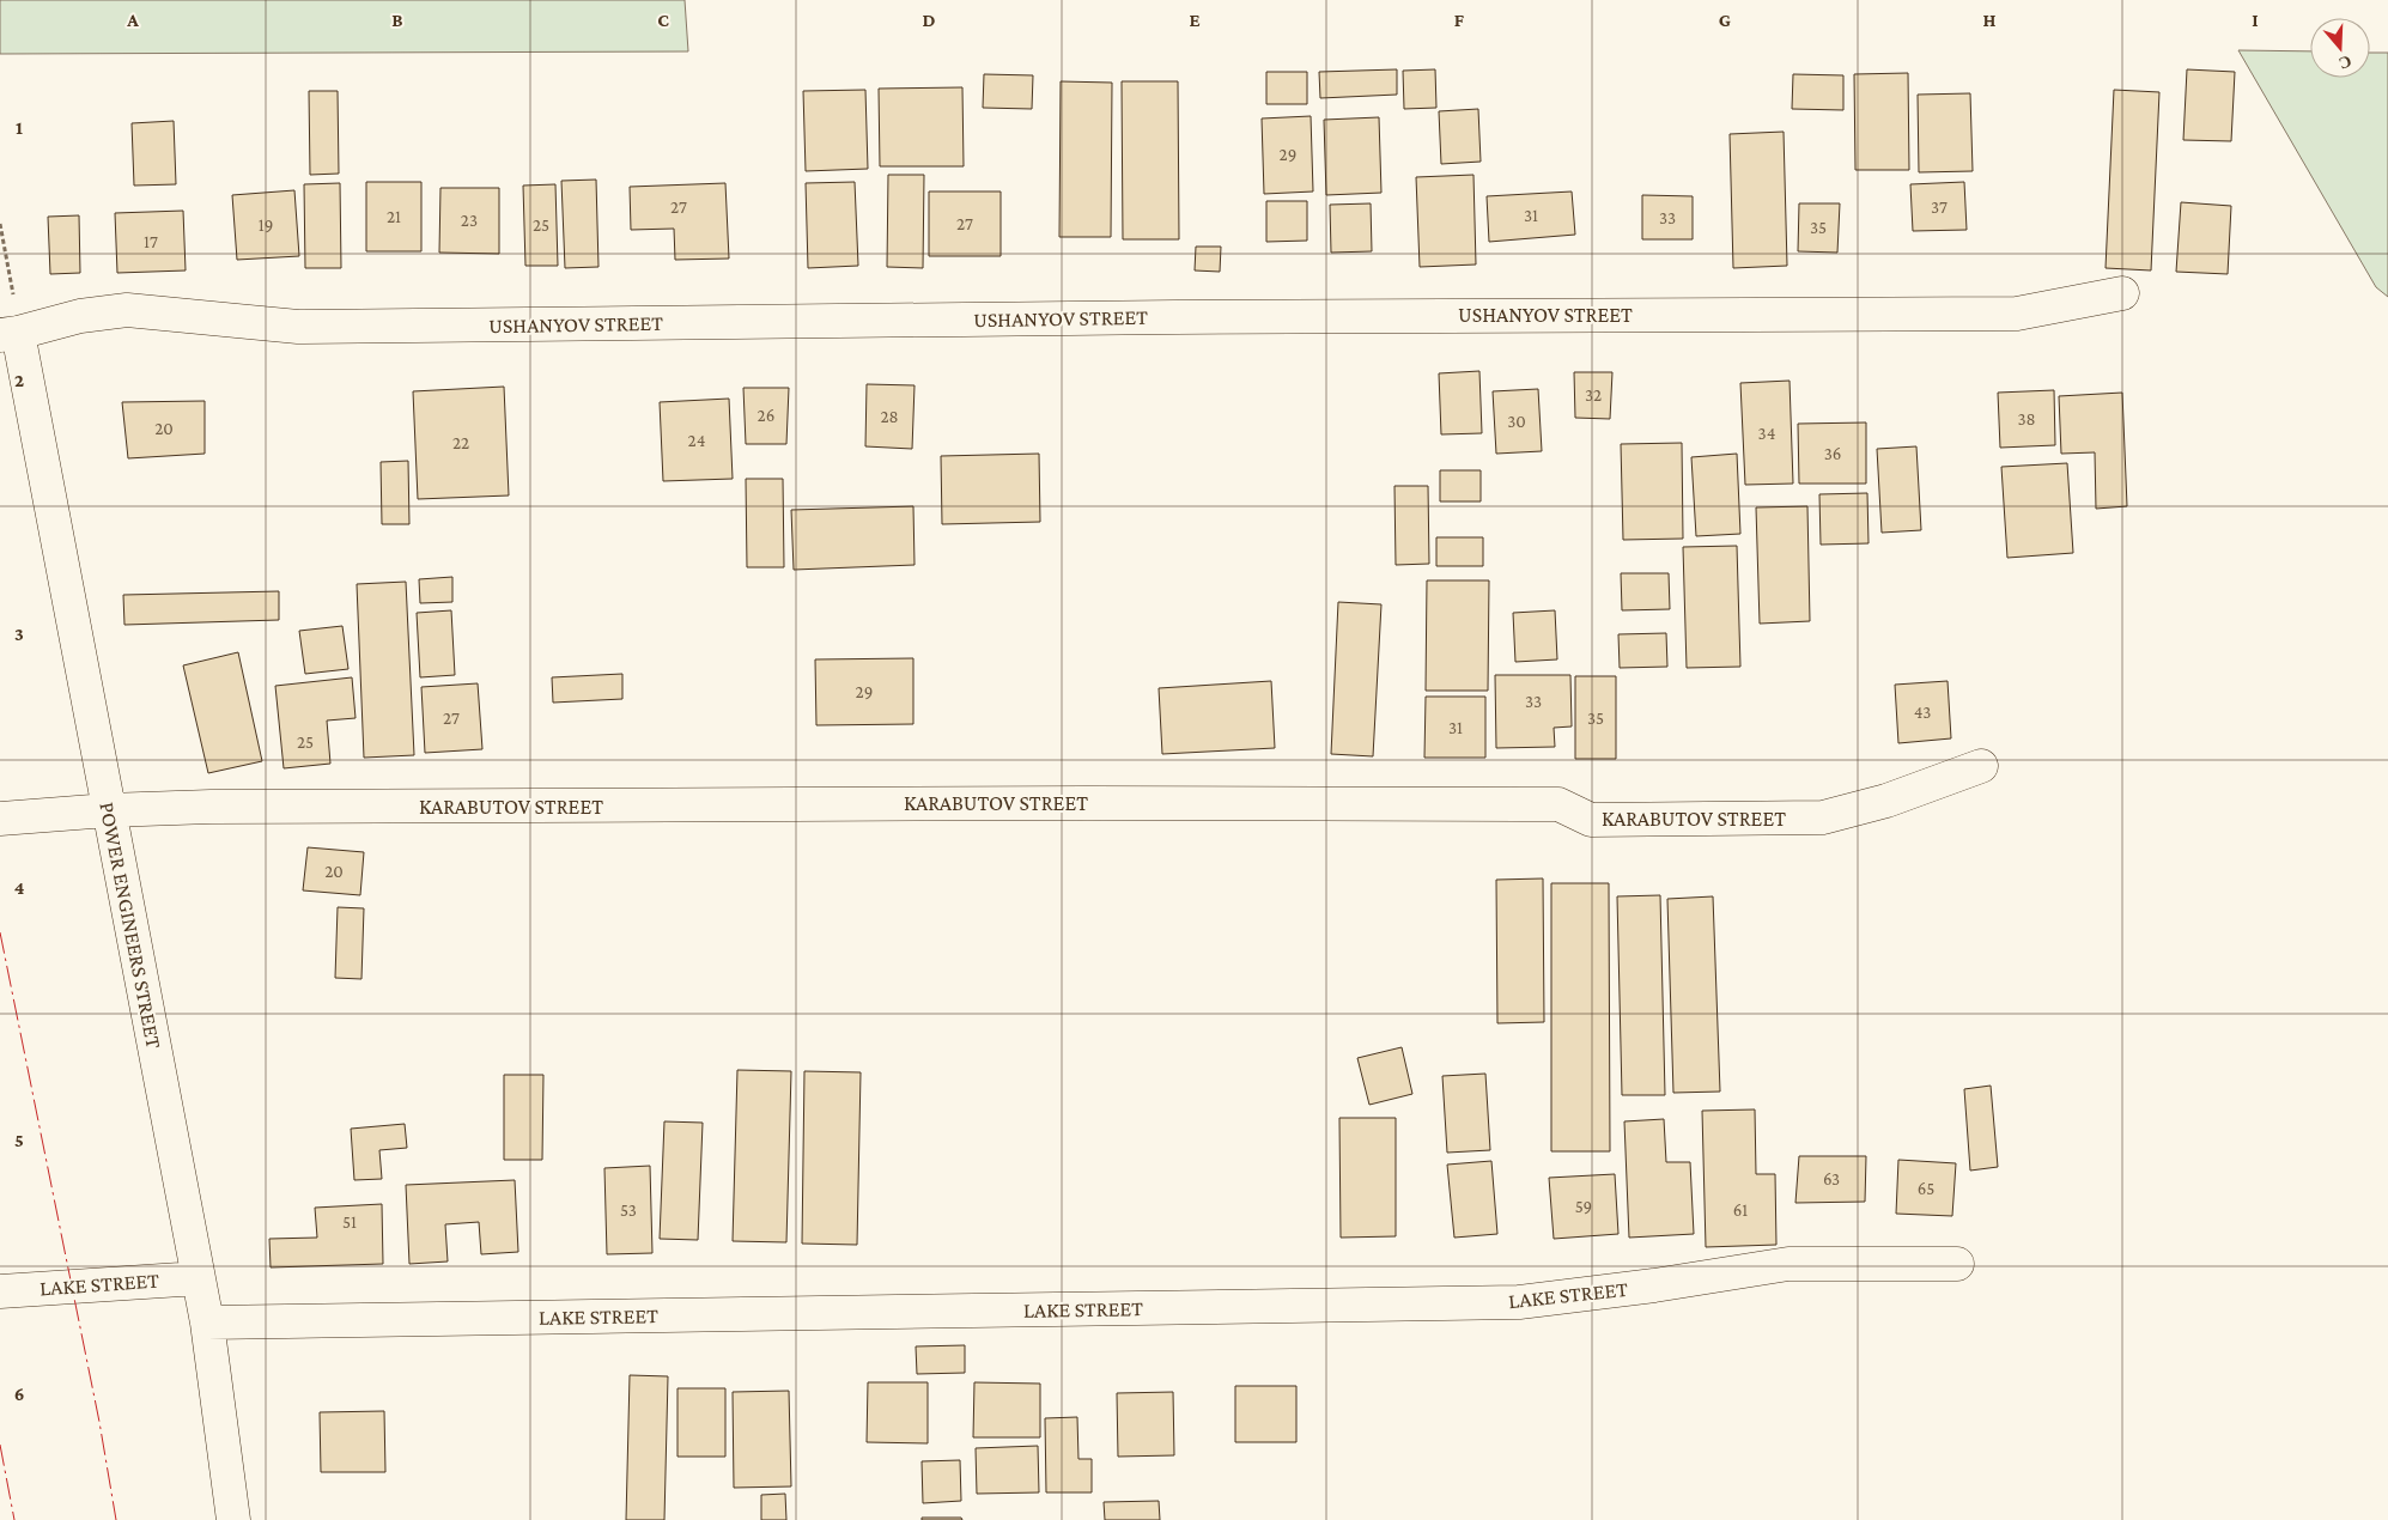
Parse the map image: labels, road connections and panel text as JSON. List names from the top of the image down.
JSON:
{
  "streets": {
    "street": [
      "USHANYOV STREET",
      "KARABUTOV STREET",
      "POWER ENGINEERS STREET",
      "LAKE STREET"
    ]
  },
  "crossings": [
    ["USHANYOV STREET", "POWER ENGINEERS STREET"],
    ["KARABUTOV STREET", "POWER ENGINEERS STREET"],
    ["POWER ENGINEERS STREET", "LAKE STREET"]
  ],
  "house_numbers": [
    "29",
    "27",
    "37",
    "31",
    "21",
    "33",
    "23",
    "27",
    "19",
    "25",
    "35",
    "17",
    "32",
    "26",
    "28",
    "38",
    "30",
    "20",
    "34",
    "24",
    "22",
    "36",
    "29",
    "33",
    "43",
    "27",
    "35",
    "31",
    "25",
    "20",
    "63",
    "65",
    "59",
    "53",
    "61",
    "51"
  ],
  "north": "bottom",
  "grid": {
    "columns": [
      "A",
      "B",
      "C",
      "D",
      "E",
      "F",
      "G",
      "H",
      "I"
    ],
    "rows": [
      "1",
      "2",
      "3",
      "4",
      "5",
      "6"
    ]
  }
}
